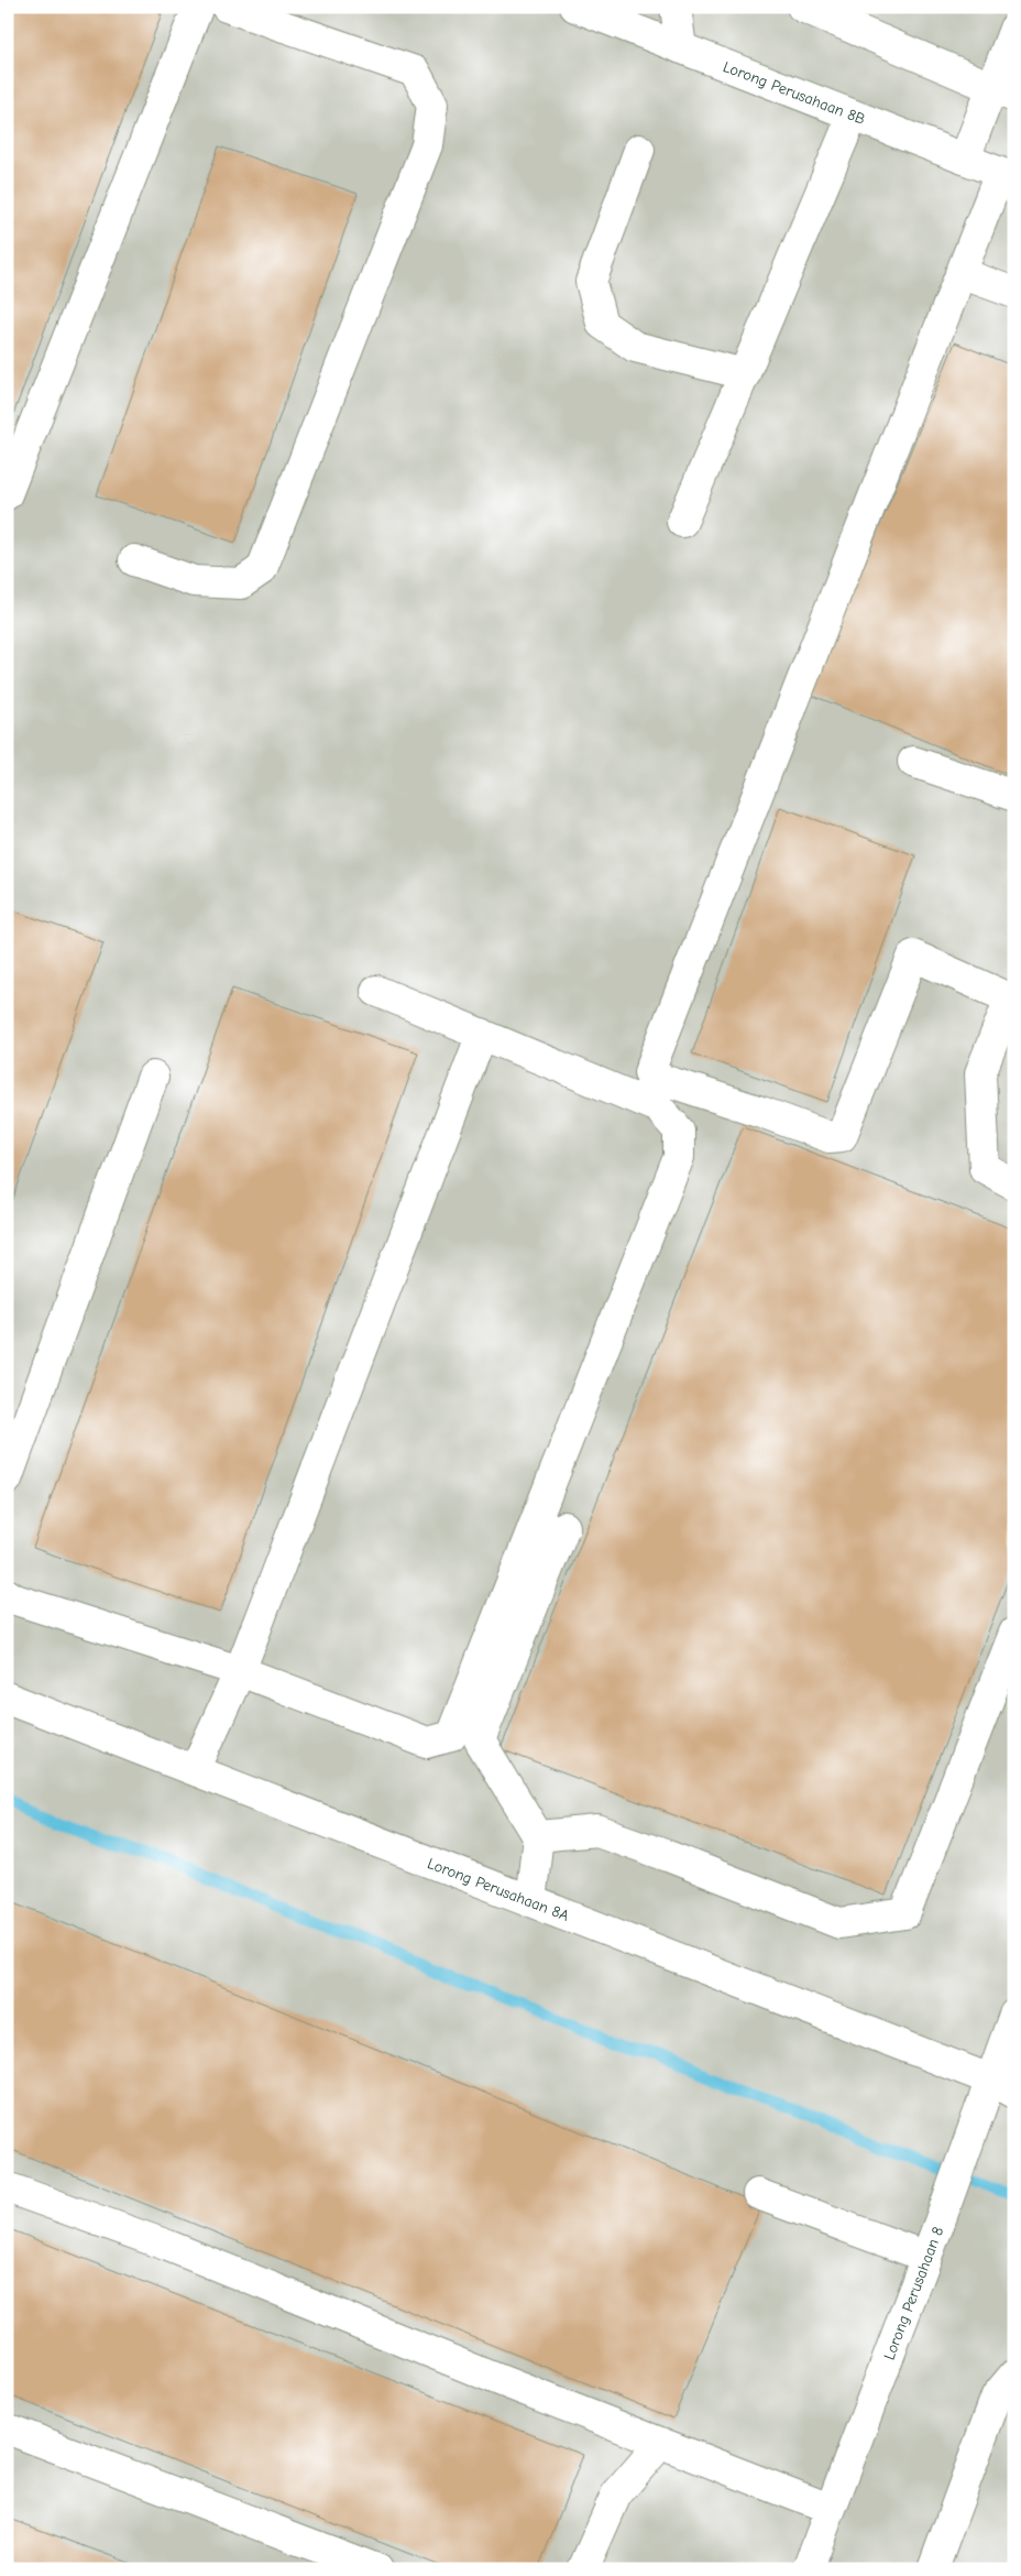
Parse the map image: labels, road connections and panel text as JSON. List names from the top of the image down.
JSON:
{
  "streets": {
    "street": ["Lorong Perusahaan 8B", "Lorong Perusahaan 8A", "Lorong Perusahaan 8"]
  },
  "crossings": [
    ["Lorong Perusahaan 8A", "Lorong Perusahaan 8"]
  ]
}
